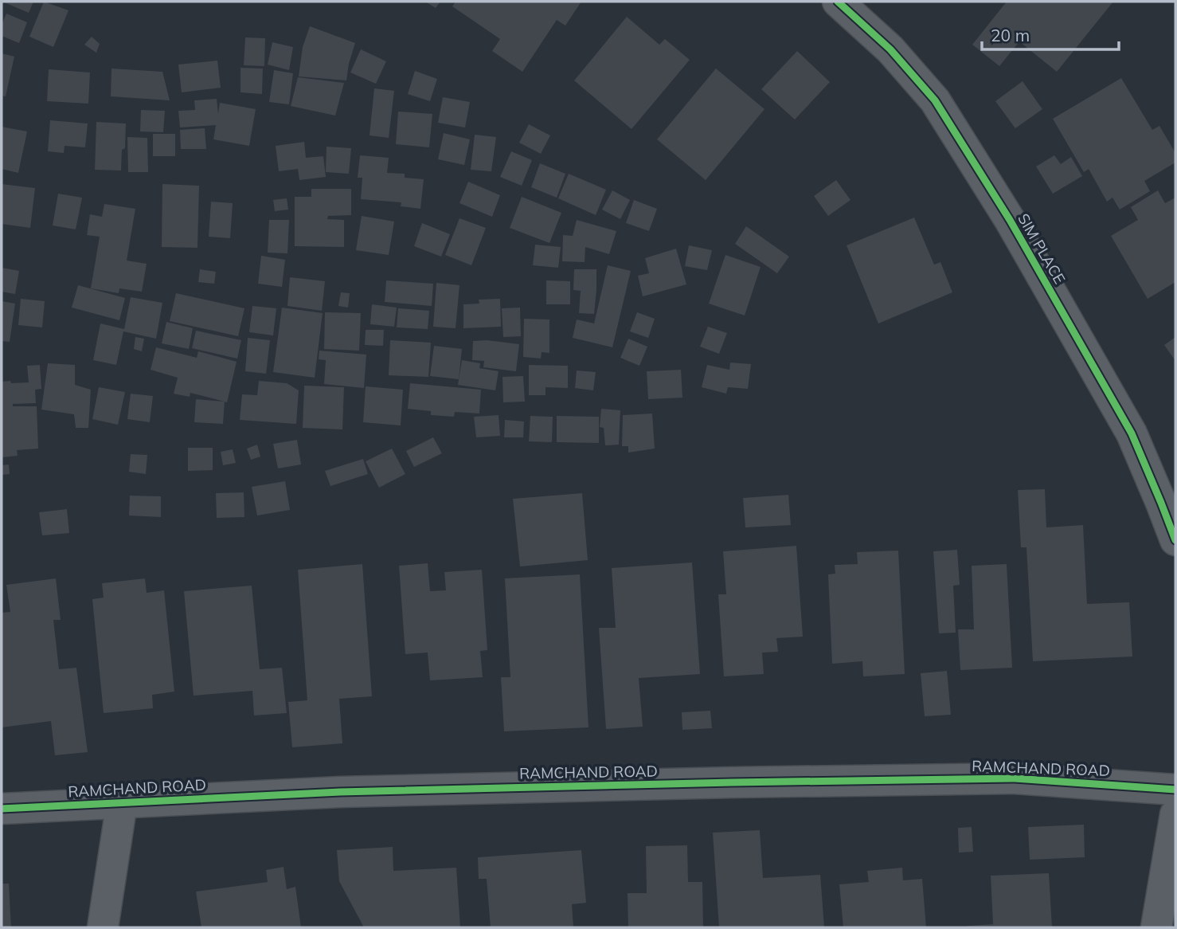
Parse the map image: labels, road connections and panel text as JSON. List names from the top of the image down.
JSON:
{
  "streets": {
    "street": ["SIM PLACE", "RAMCHAND ROAD"]
  },
  "scale_bar": "20 m"
}
